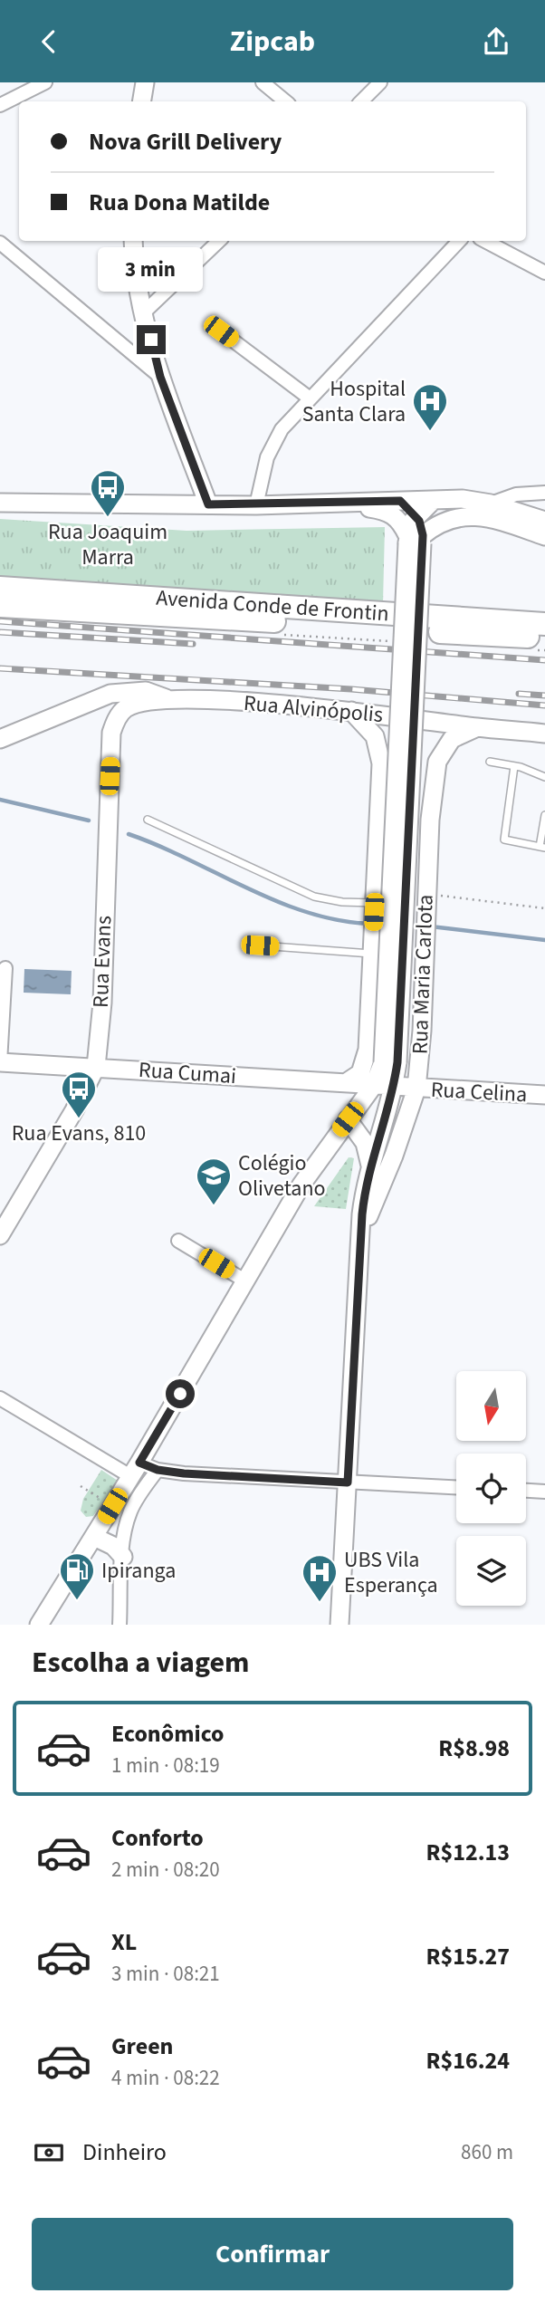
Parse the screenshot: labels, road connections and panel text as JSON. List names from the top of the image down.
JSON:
{
  "streets": {
    "highway": ["Avenida Conde de Frontin"],
    "street": [
      "Rua Alvinópolis",
      "Rua Evans",
      "Rua Maria Carlota",
      "Rua Cumai",
      "Rua Celina"
    ]
  },
  "crossings": [
    ["Rua Alvinópolis", "Rua Evans"],
    ["Rua Alvinópolis", "Rua Maria Carlota"],
    ["Rua Evans", "Rua Cumai"],
    ["Rua Maria Carlota", "Rua Celina"],
    ["Rua Cumai", "Rua Celina"]
  ],
  "places": {
    "hospital": ["Hospital Santa Clara", "UBS Vila Esperança"],
    "bus stop": ["Rua Joaquim Marra", "Rua Evans, 810"],
    "school or university": ["Colégio Olivetano"],
    "fuel station": ["Ipiranga"]
  },
  "north": "bottom",
  "page": {
    "header": "Zipcab",
    "banner": ["Nova Grill Delivery", "Rua Dona Matilde"],
    "bubble": "3 min",
    "heading": "Escolha a viagem",
    "list": [
      {
        "name": "Econômico",
        "note": "1 min · 08:19",
        "value": "R$8.98"
      },
      {
        "name": "Conforto",
        "note": "2 min · 08:20",
        "value": "R$12.13"
      },
      {
        "name": "XL",
        "note": "3 min · 08:21",
        "value": "R$15.27"
      },
      {
        "name": "Green",
        "note": "4 min · 08:22",
        "value": "R$16.24"
      }
    ],
    "pay": ["Dinheiro", "860 m"],
    "buttons": "Confirmar"
  }
}
